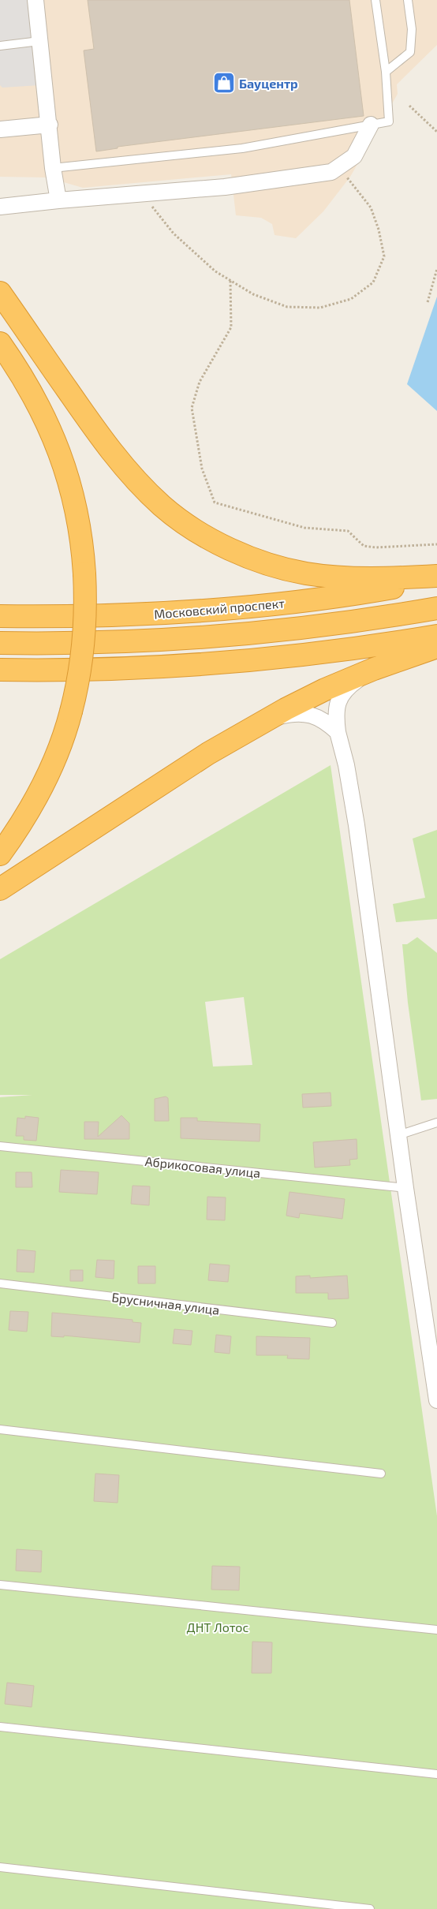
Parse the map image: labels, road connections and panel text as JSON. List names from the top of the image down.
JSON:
{
  "streets": {
    "highway": ["Московский проспект"],
    "lane": ["Абрикосовая улица", "Брусничная улица"]
  },
  "parks": ["ДНТ Лотос"],
  "places": {
    "shop": ["Бауцентр"]
  }
}
